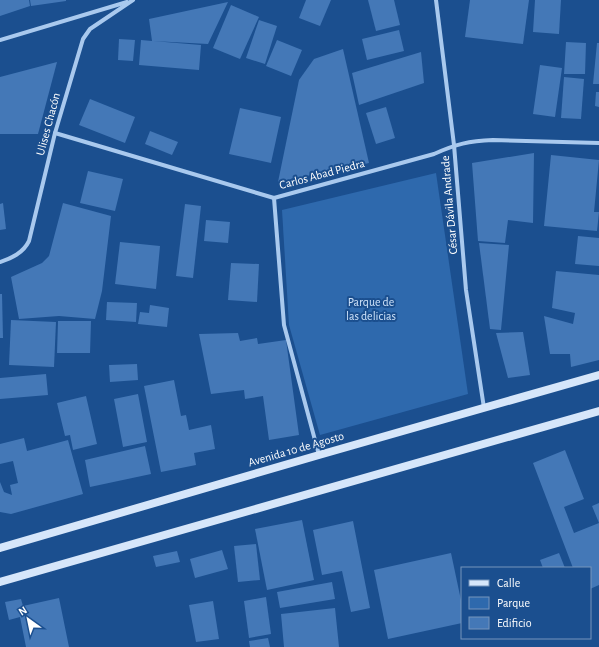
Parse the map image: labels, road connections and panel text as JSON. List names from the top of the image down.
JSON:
{
  "streets": {
    "main road": ["Avenida 10 de Agosto"],
    "street": ["Ulises Chacón", "Carlos Abad Piedra", "César Dávila Andrade"]
  },
  "crossings": [
    ["Ulises Chacón", "Carlos Abad Piedra"],
    ["Carlos Abad Piedra", "César Dávila Andrade"],
    ["César Dávila Andrade", "Avenida 10 de Agosto"]
  ],
  "parks": ["Parque de las delicias"],
  "legend": ["Calle", "Parque", "Edificio"],
  "north": "top left"
}
